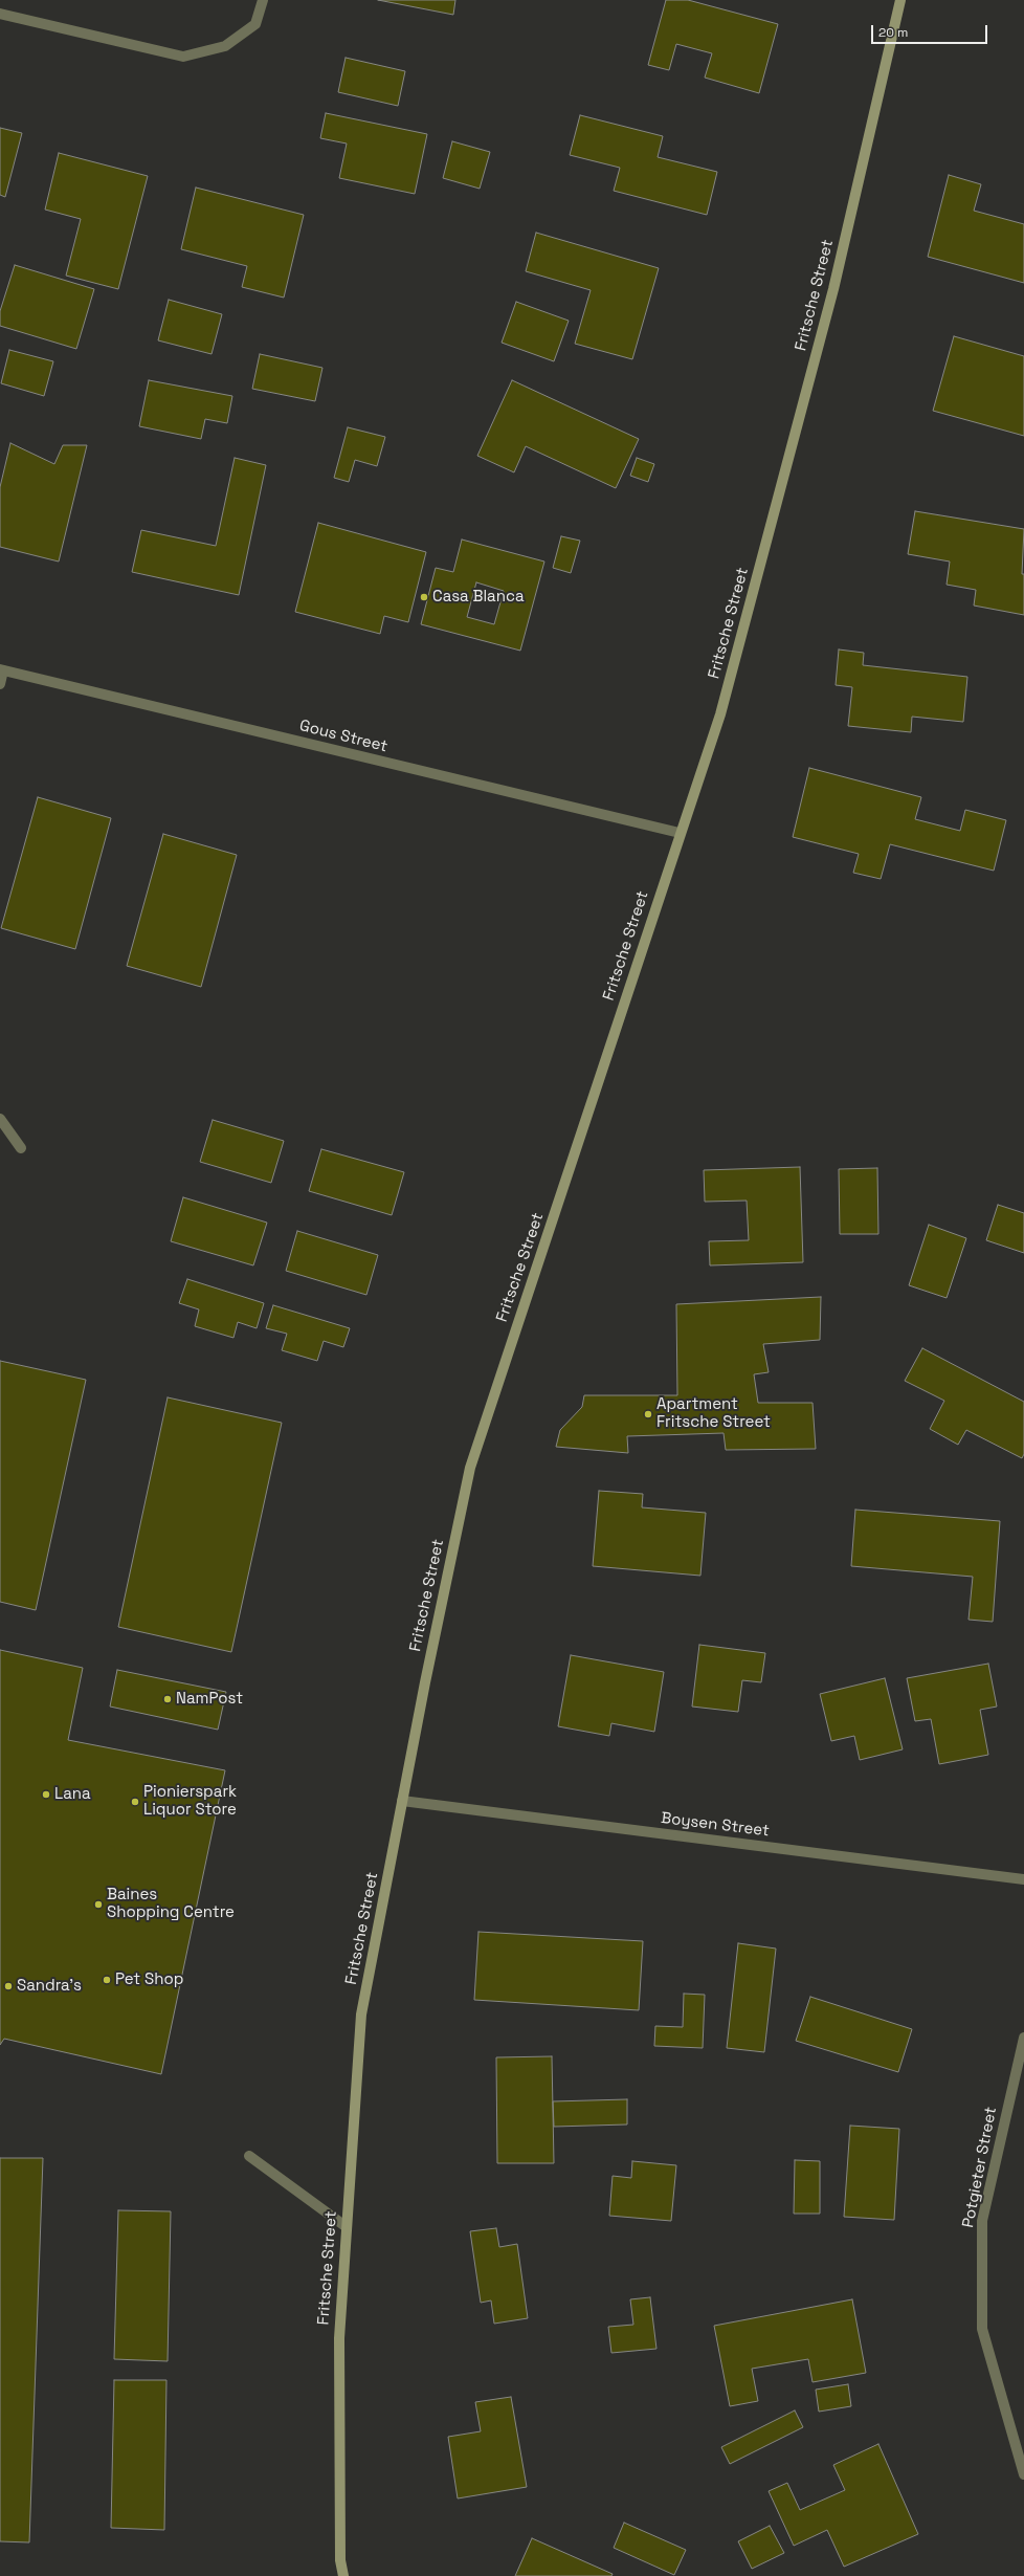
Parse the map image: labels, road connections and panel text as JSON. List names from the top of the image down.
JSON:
{
  "streets": {
    "street": [
      "Fritsche Street",
      "Gous Street",
      "Boysen Street",
      "Potgieter Street"
    ]
  },
  "crossings": [
    ["Fritsche Street", "Gous Street"],
    ["Fritsche Street", "Boysen Street"]
  ],
  "places": [
    "Casa Blanca",
    "Apartment Fritsche Street",
    "NamPost",
    "Lana",
    "Pionierspark Liquor Store",
    "Baines Shopping Centre",
    "Pet Shop",
    "Sandra's"
  ],
  "scale_bar": "20 m"
}
